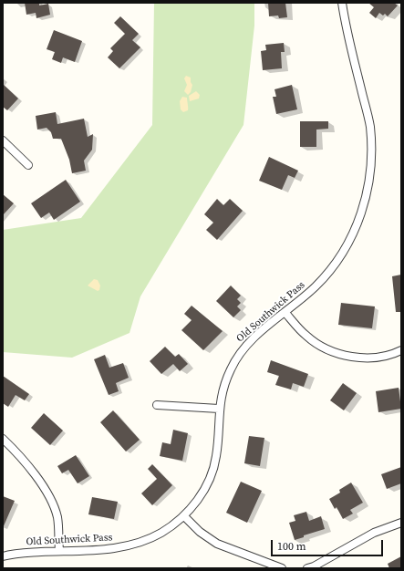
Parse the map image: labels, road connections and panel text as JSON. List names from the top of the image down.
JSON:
{
  "streets": {
    "street": ["Old Southwick Pass"]
  },
  "scale_bar": "100 m"
}
